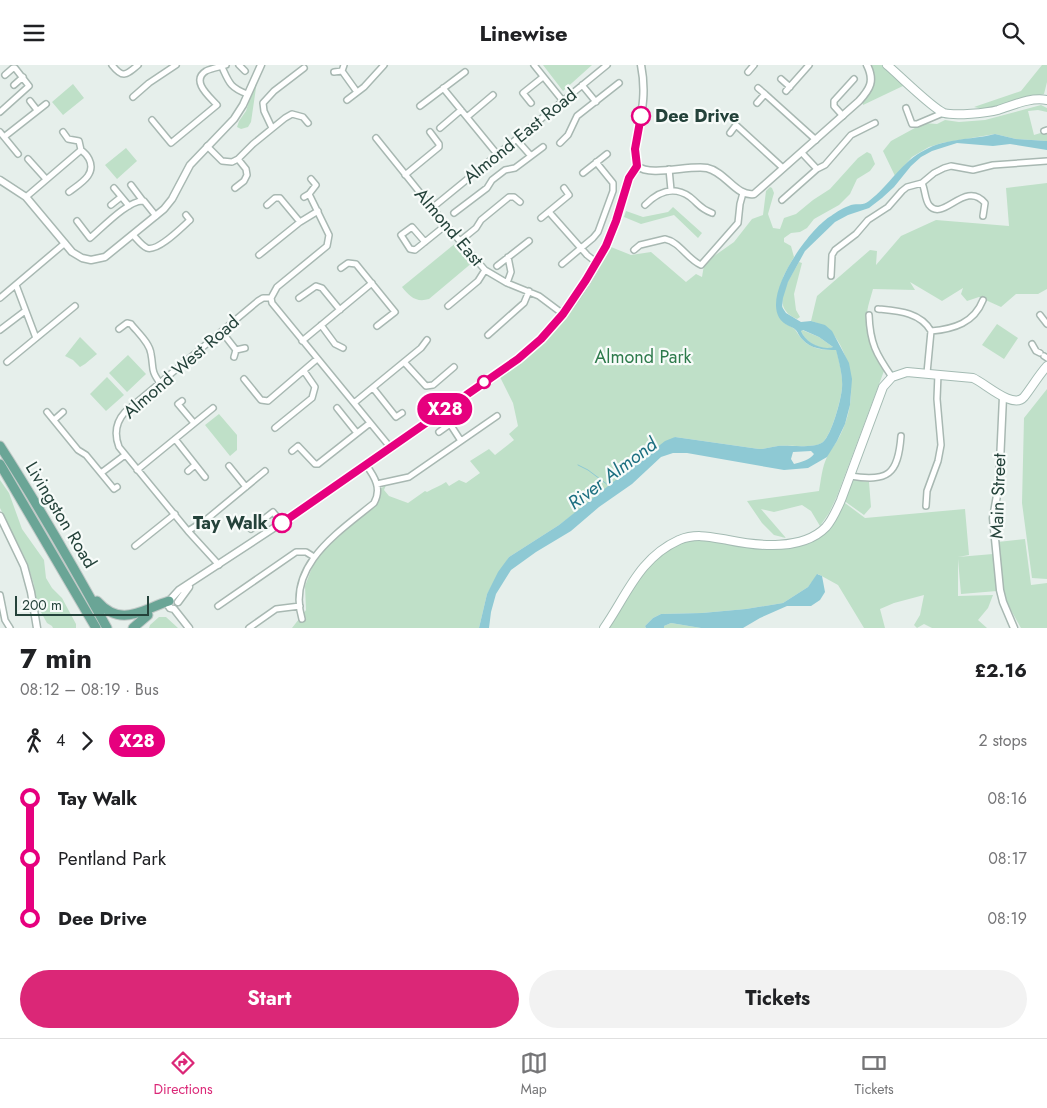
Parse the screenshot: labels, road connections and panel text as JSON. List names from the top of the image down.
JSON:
{
  "streets": {
    "main road": ["Livingston Road"],
    "street": [
      "Almond East Road",
      "Almond East",
      "Almond West Road",
      "Main Street"
    ]
  },
  "crossings": [
    ["Almond East Road", "Almond East"]
  ],
  "water": ["River Almond"],
  "parks": ["Almond Park"],
  "places": ["Dee Drive", "Tay Walk"],
  "lines": ["bus line X28"],
  "scale_bar": "200 m",
  "page": {
    "header": "Linewise",
    "on_map": "X28",
    "scale": "200 m",
    "heading": ["7 min", "08:12 – 08:19 · Bus", "£2.16"],
    "legs": ["4", "X28", "2 stops"],
    "list": [
      {
        "name": "Tay Walk",
        "value": "08:16"
      },
      {
        "name": "Pentland Park",
        "value": "08:17"
      },
      {
        "name": "Dee Drive",
        "value": "08:19"
      }
    ],
    "buttons": ["Start", "Tickets"],
    "tabs": ["Directions", "Map", "Tickets"]
  }
}
